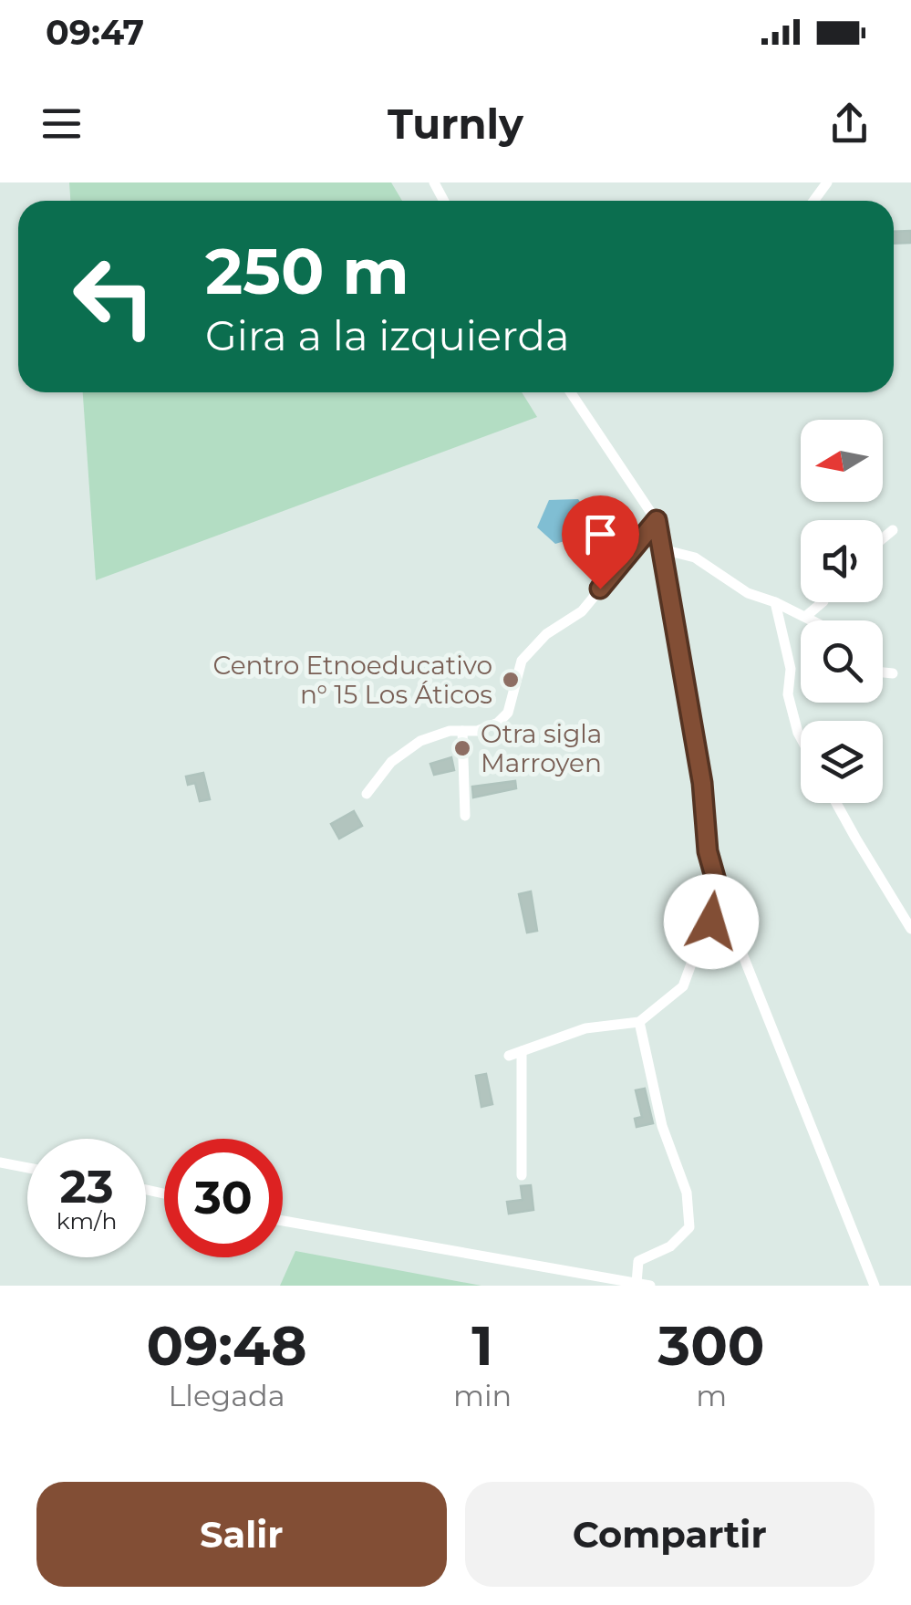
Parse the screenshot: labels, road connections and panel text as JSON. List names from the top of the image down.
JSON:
{
  "places": ["Centro Etnoeducativo n° 15 Los Áticos", "Otra sigla Marroyen"],
  "north": "left",
  "page": {
    "status": "09:47",
    "header": "Turnly",
    "turn": ["250 m", "Gira a la izquierda"],
    "speed": "23 km/h",
    "limit": "30",
    "eta": [
      "09:48",
      "Llegada",
      "1",
      "min",
      "300",
      "m"
    ],
    "buttons": ["Salir", "Compartir"]
  }
}
